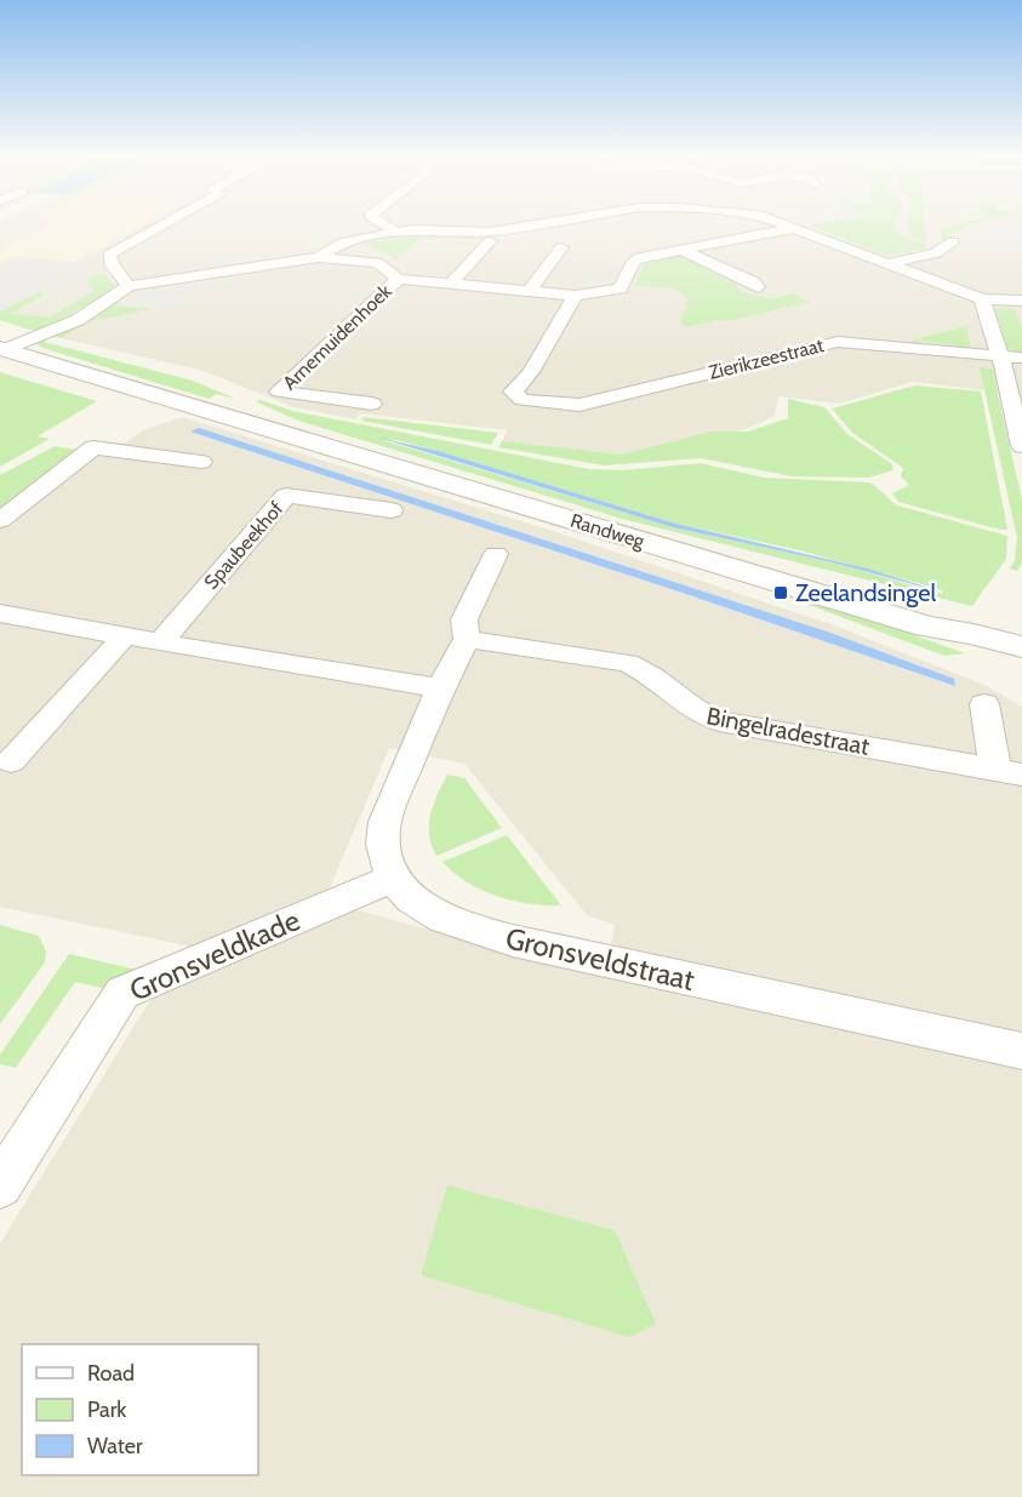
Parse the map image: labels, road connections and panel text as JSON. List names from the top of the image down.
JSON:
{
  "streets": {
    "street": [
      "Arnemuidenhoek",
      "Zierikzeestraat",
      "Randweg",
      "Spaubeekhof",
      "Bingelradestraat",
      "Gronsveldkade",
      "Gronsveldstraat"
    ]
  },
  "crossings": [
    ["Gronsveldkade", "Gronsveldstraat"]
  ],
  "places": {
    "transit": ["Zeelandsingel"]
  },
  "legend": ["Road", "Park", "Water"]
}
